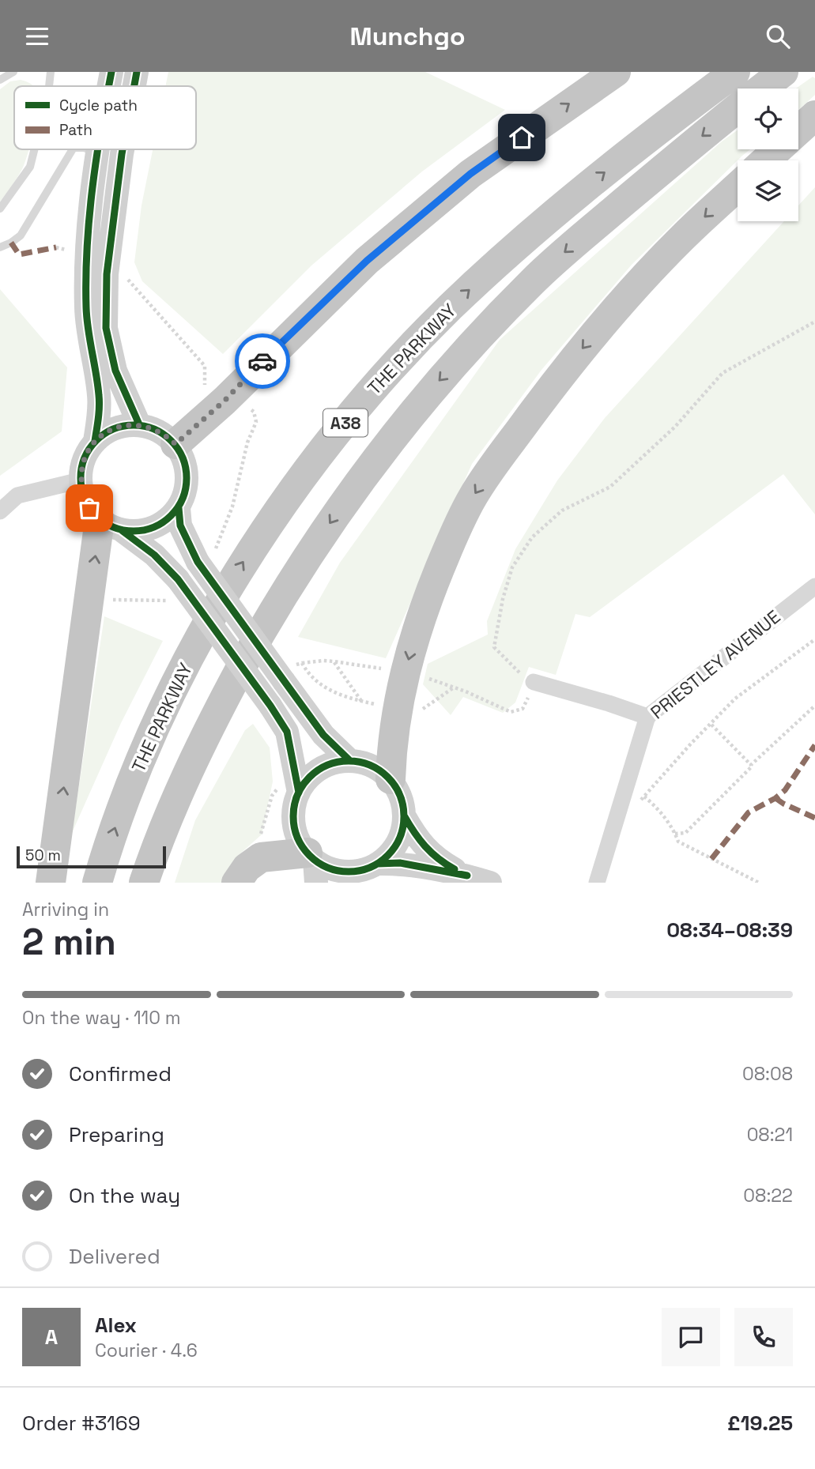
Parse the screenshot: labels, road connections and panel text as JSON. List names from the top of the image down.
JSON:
{
  "streets": {
    "highway": ["THE PARKWAY", "A38"],
    "street": ["PRIESTLEY AVENUE"]
  },
  "legend": ["Cycle path", "Path"],
  "scale_bar": "50 m",
  "page": {
    "header": "Munchgo",
    "scale": "50 m",
    "heading": ["2 min", "Arriving in", "08:34–08:39"],
    "panel": [
      "Alex",
      "Courier · 4.6",
      "Order #3169",
      "£19.25"
    ],
    "bar": "On the way · 110 m",
    "list": [
      ["Confirmed", "08:08"],
      ["Preparing", "08:21"],
      ["On the way", "08:22"],
      "Delivered"
    ],
    "round": "A"
  }
}
